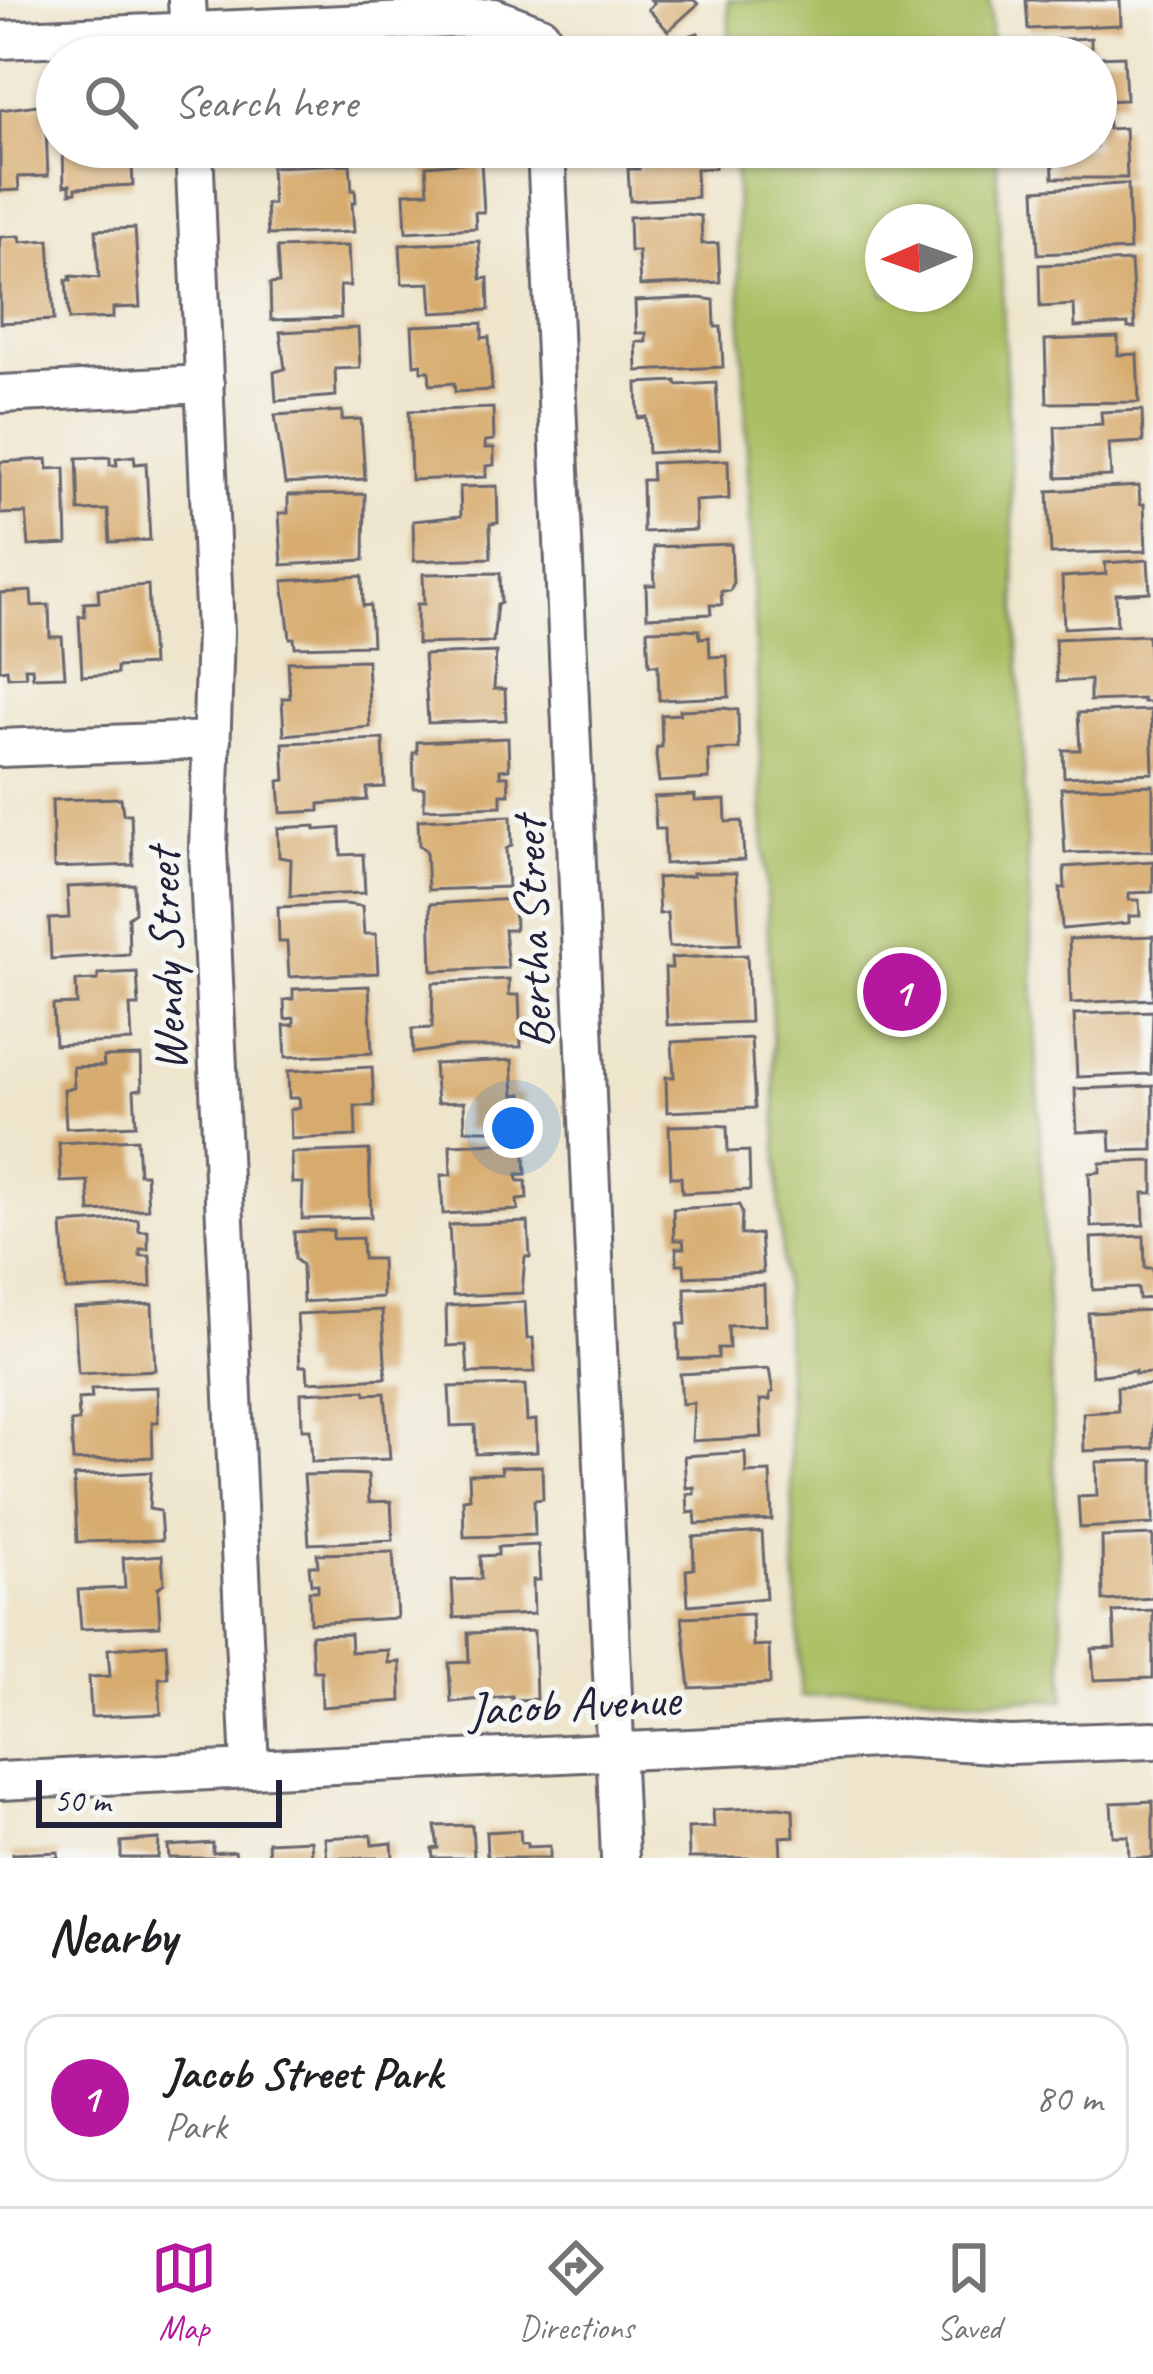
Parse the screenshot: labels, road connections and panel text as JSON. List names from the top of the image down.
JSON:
{
  "streets": {
    "street": ["Bertha Street", "Wendy Street", "Jacob Avenue"]
  },
  "crossings": [
    ["Bertha Street", "Jacob Avenue"],
    ["Wendy Street", "Jacob Avenue"]
  ],
  "scale_bar": "50 m",
  "north": "left",
  "page": {
    "search": "Search here",
    "pins": "1",
    "scale": "50 m",
    "heading": "Nearby",
    "list": [
      {
        "mark": "1",
        "name": "Jacob Street Park",
        "note": "Park",
        "value": "80 m"
      }
    ],
    "nav": ["Map", "Directions", "Saved"]
  }
}
